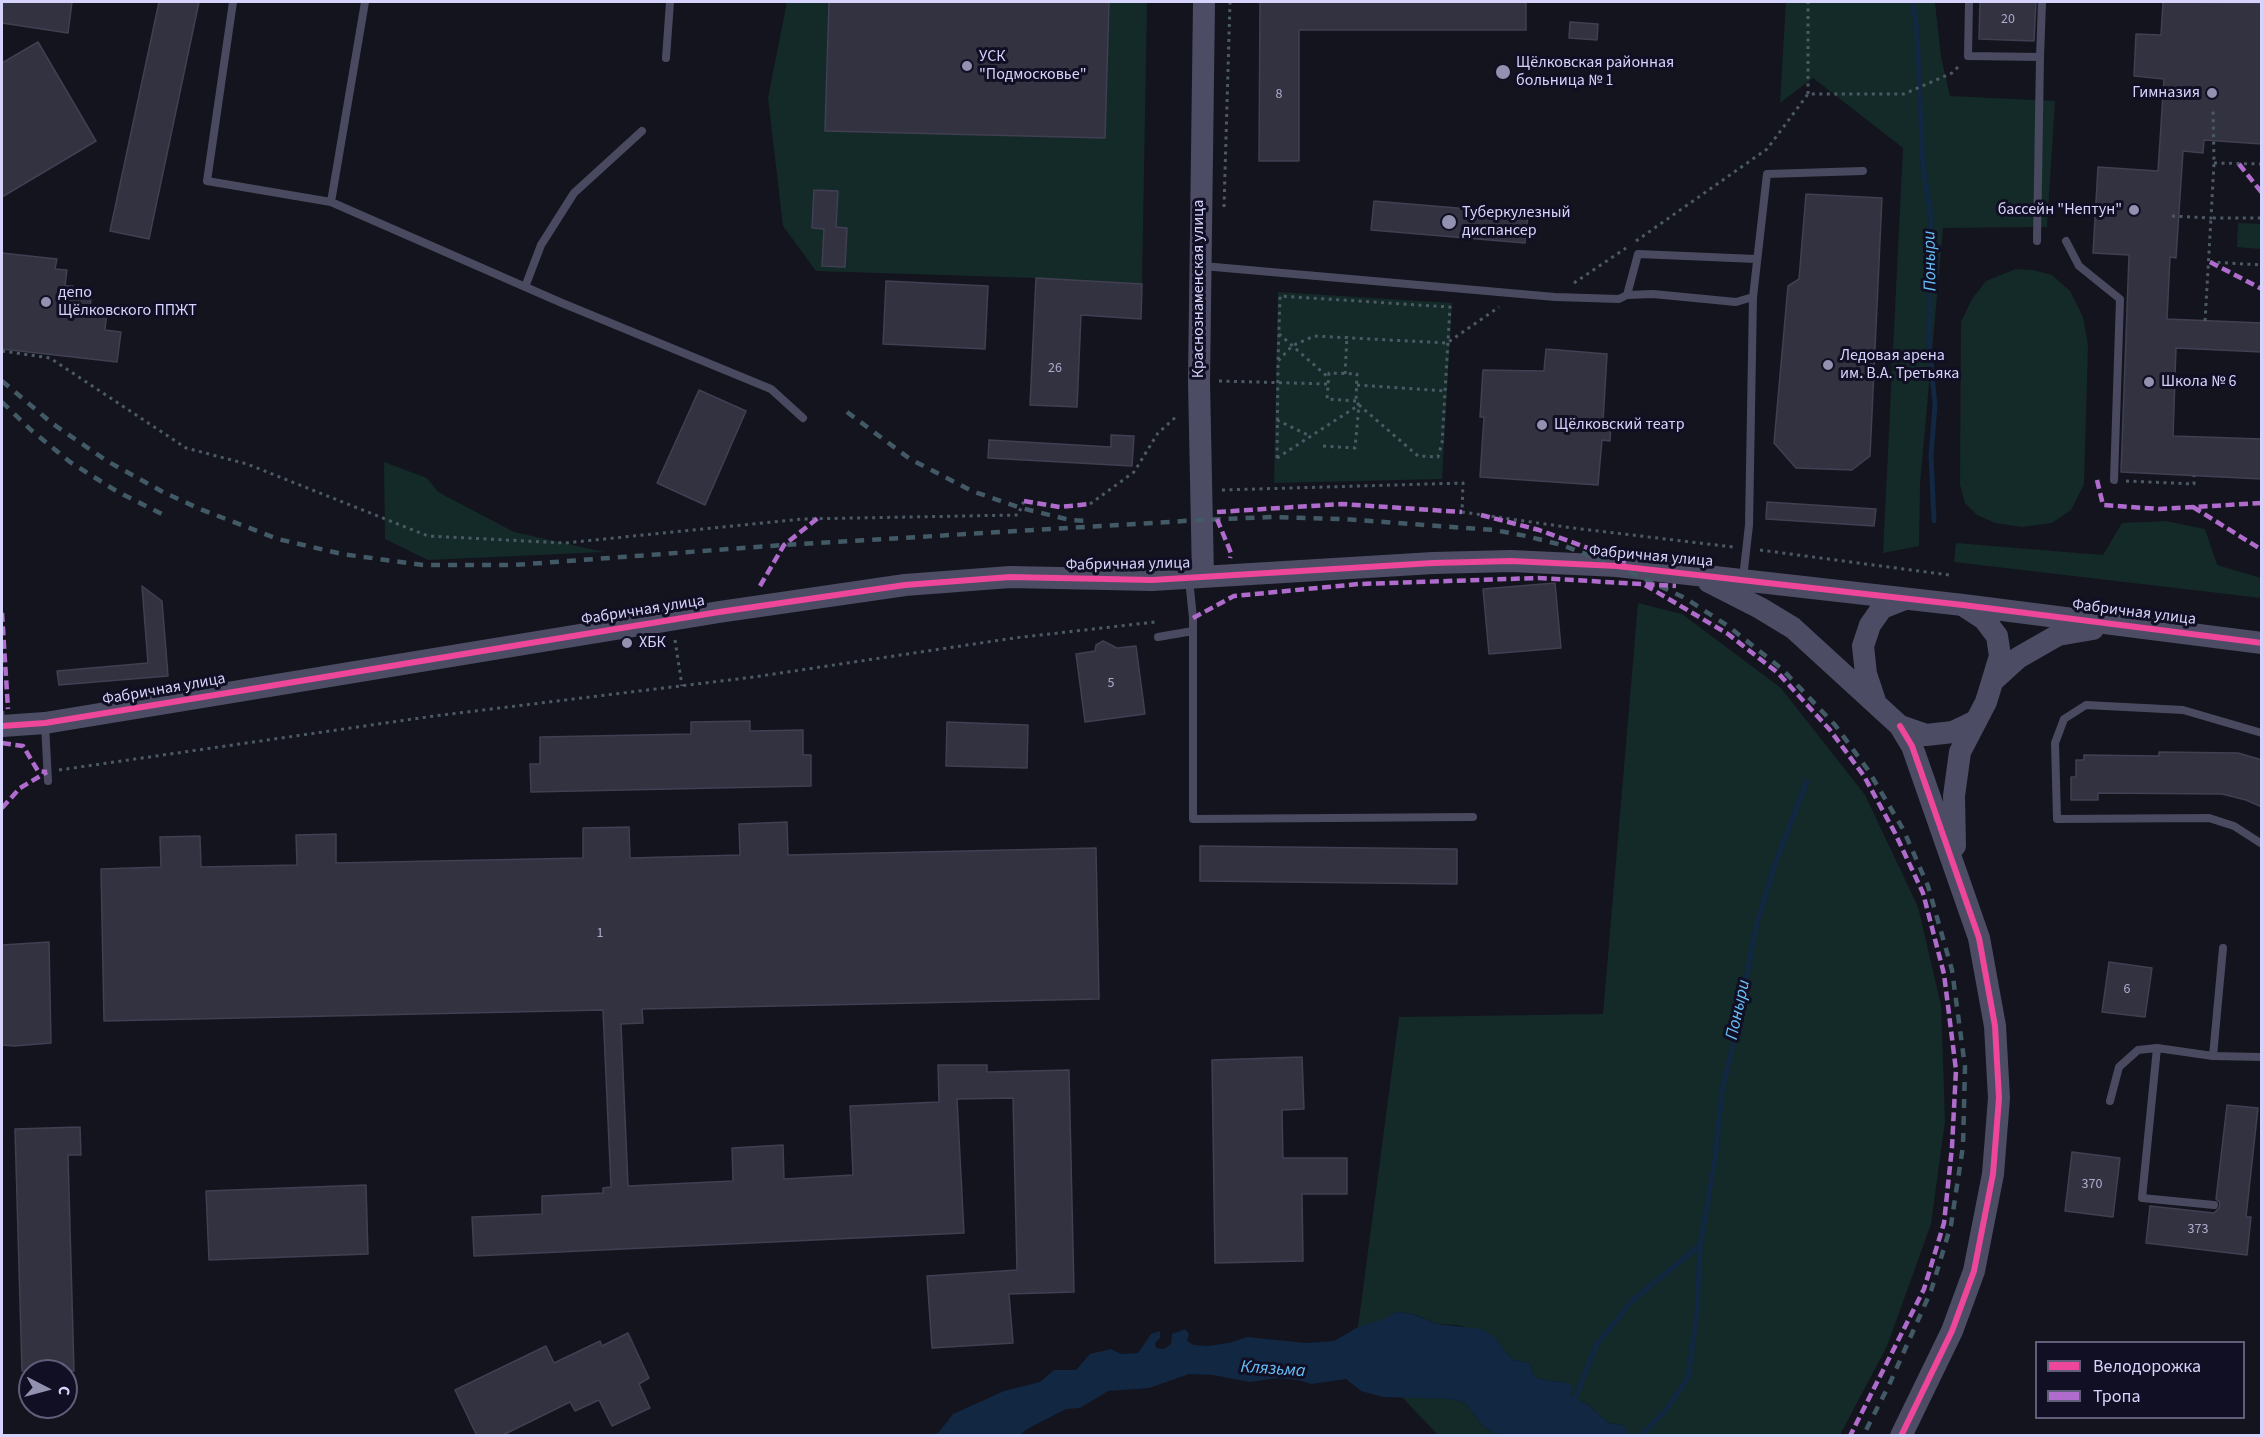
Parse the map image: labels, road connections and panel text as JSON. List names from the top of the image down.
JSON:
{
  "streets": {
    "street": ["Краснознаменская улица", "Фабричная улица"]
  },
  "crossings": [
    ["Краснознаменская улица", "Фабричная улица"]
  ],
  "water": ["Поныри", "Клязьма"],
  "places": [
    "УСК \"Подмосковье\"",
    "Щёлковская районная больница № 1",
    "Гимназия",
    "бассейн \"Нептун\"",
    "Туберкулезный диспансер",
    "депо Щёлковского ППЖТ",
    "Ледовая арена им. В.А. Третьяка",
    "Школа № 6",
    "Щёлковский театр",
    "ХБК"
  ],
  "house_numbers": [
    "20",
    "8",
    "26",
    "5",
    "1",
    "6",
    "370",
    "373"
  ],
  "legend": ["Велодорожка", "Тропа"],
  "north": "right"
}
